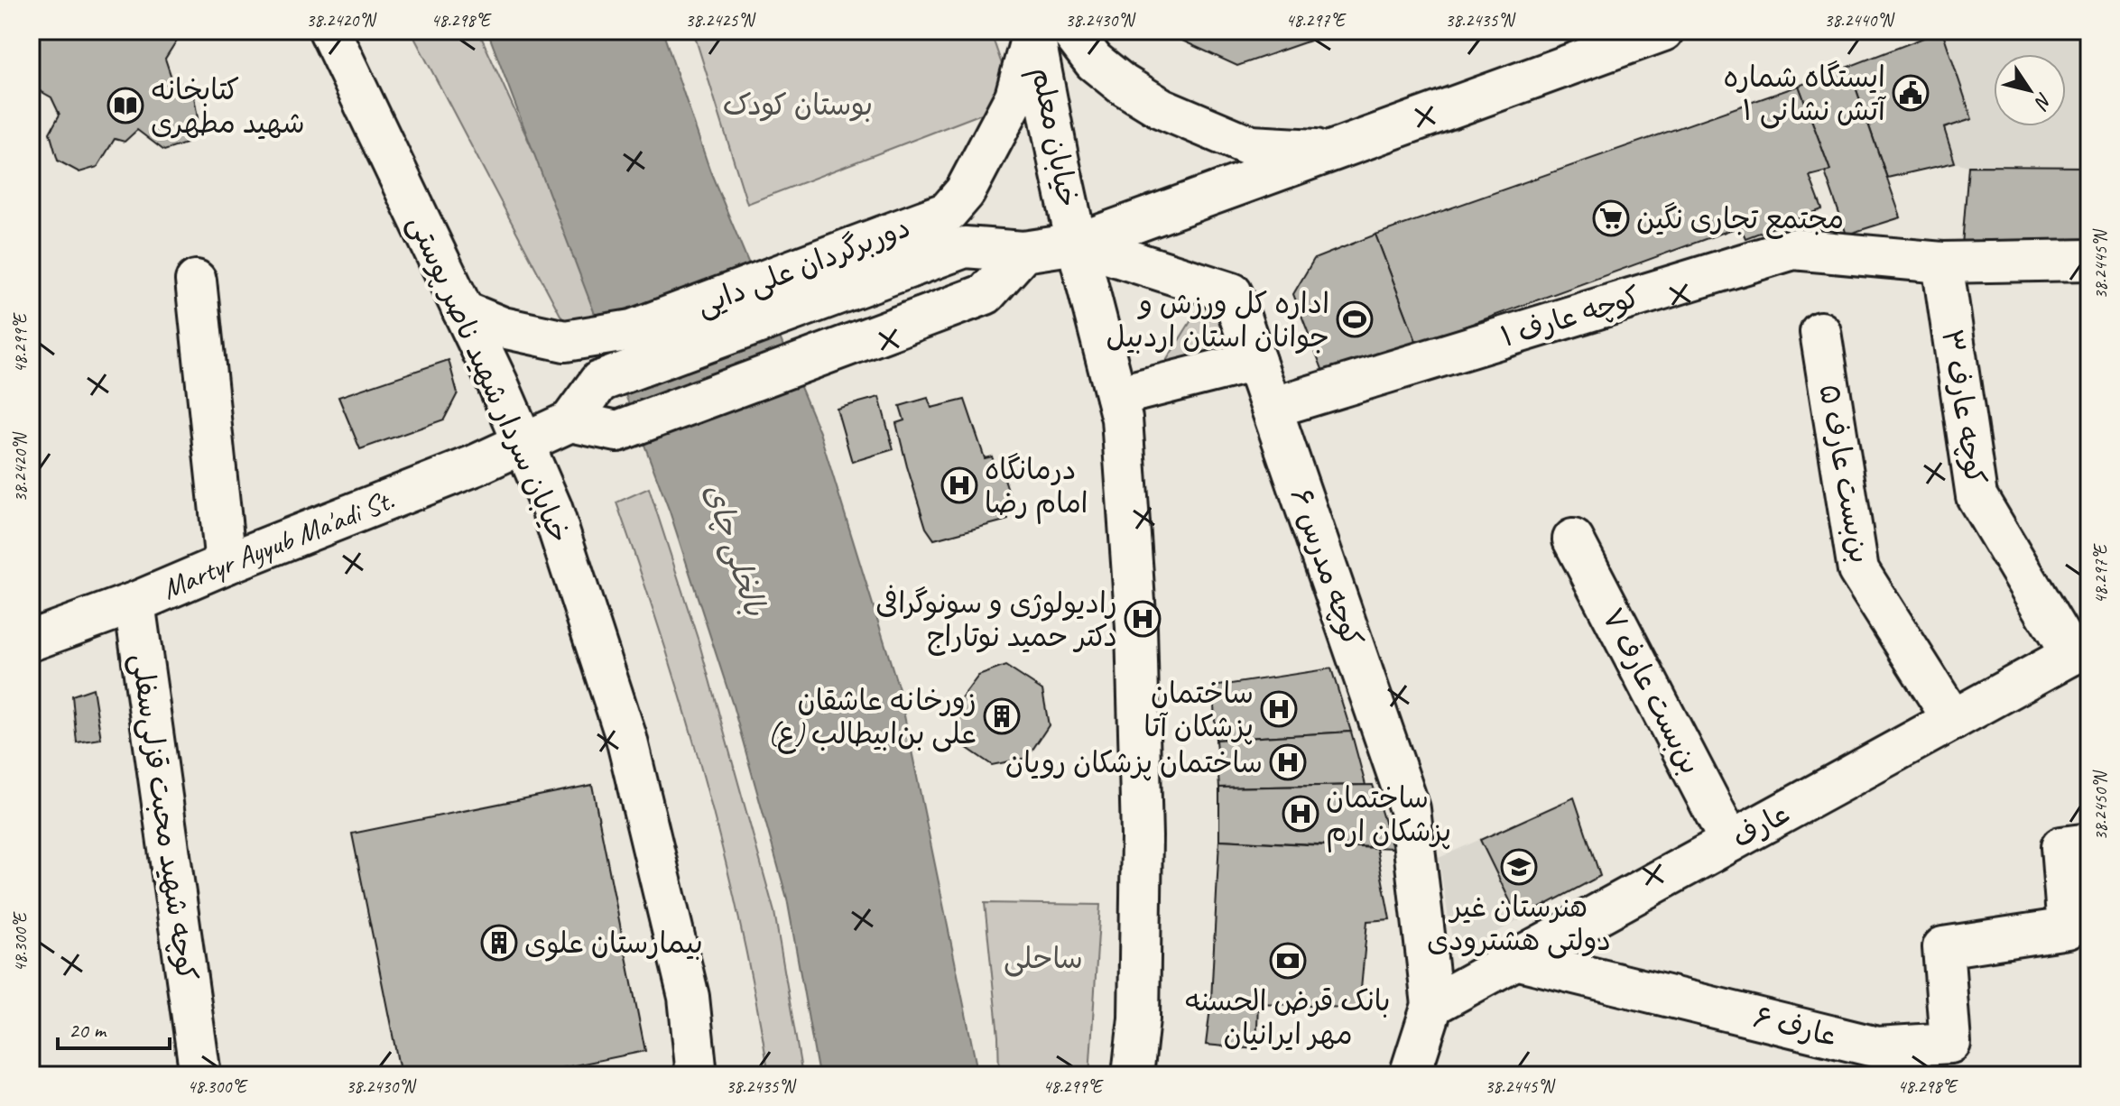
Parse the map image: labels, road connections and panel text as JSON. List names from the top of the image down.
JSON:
{
  "streets": {
    "main road": [
      "خیابان معلم",
      "دوربرگردان علی دایی",
      "کوچه عارف ۱",
      "خیابان سردار شهید ناصر پوستی",
      "کوچه عارف ۳",
      "بن‌بست عارف ۵",
      "Martyr Ayyub Ma'adi St.",
      "کوچه مدرس ۶",
      "بن‌بست عارف ۷",
      "کوچه شهید محبت قزلی‌سفلی",
      "عارف",
      "عارف ۶"
    ]
  },
  "crossings": [
    ["خیابان معلم", "دوربرگردان علی دایی"],
    ["خیابان معلم", "کوچه مدرس ۶"],
    ["دوربرگردان علی دایی", "خیابان سردار شهید ناصر پوستی"],
    ["کوچه عارف ۱", "کوچه عارف ۳"],
    ["کوچه عارف ۱", "کوچه مدرس ۶"],
    ["خیابان سردار شهید ناصر پوستی", "Martyr Ayyub Ma'adi St."],
    ["کوچه عارف ۳", "عارف"],
    ["بن‌بست عارف ۵", "عارف"],
    ["Martyr Ayyub Ma'adi St.", "کوچه شهید محبت قزلی‌سفلی"],
    ["کوچه مدرس ۶", "عارف"],
    ["بن‌بست عارف ۷", "عارف"],
    ["عارف", "عارف ۶"]
  ],
  "water": ["بالخلی چای"],
  "parks": ["بوستان کودک", "ساحلی"],
  "places": {
    "public building": ["ایستگاه شماره ۱ آتش نشانی"],
    "library": ["کتابخانه شهید مطهری"],
    "supermarket": ["مجتمع تجاری نگین"],
    "sports": ["اداره کل ورزش و جوانان استان اردبیل"],
    "hospital": [
      "درمانگاه امام رضا",
      "رادیولوژی و سونوگرافی دکتر حمید نوتاراج",
      "ساختمان پزشکان آتا",
      "ساختمان پزشکان رویان",
      "ساختمان پزشکان ارم"
    ],
    "building": ["زورخانه عاشقان علی بن‌ابیطالب (ع)", "بیمارستان علوی"],
    "school or university": ["هنرستان غیر دولتی هشترودی"],
    "bank": ["بانک قرض الحسنه مهر ایرانیان"]
  },
  "scale_bar": "20 m",
  "north": "bottom right",
  "coordinates": [
    "38.2420°N",
    "48.298°E",
    "38.2425°N",
    "38.2430°N",
    "48.297°E",
    "38.2435°N",
    "38.2440°N",
    "38.2445°N",
    "48.299°E",
    "38.2450°N",
    "48.300°E"
  ]
}
